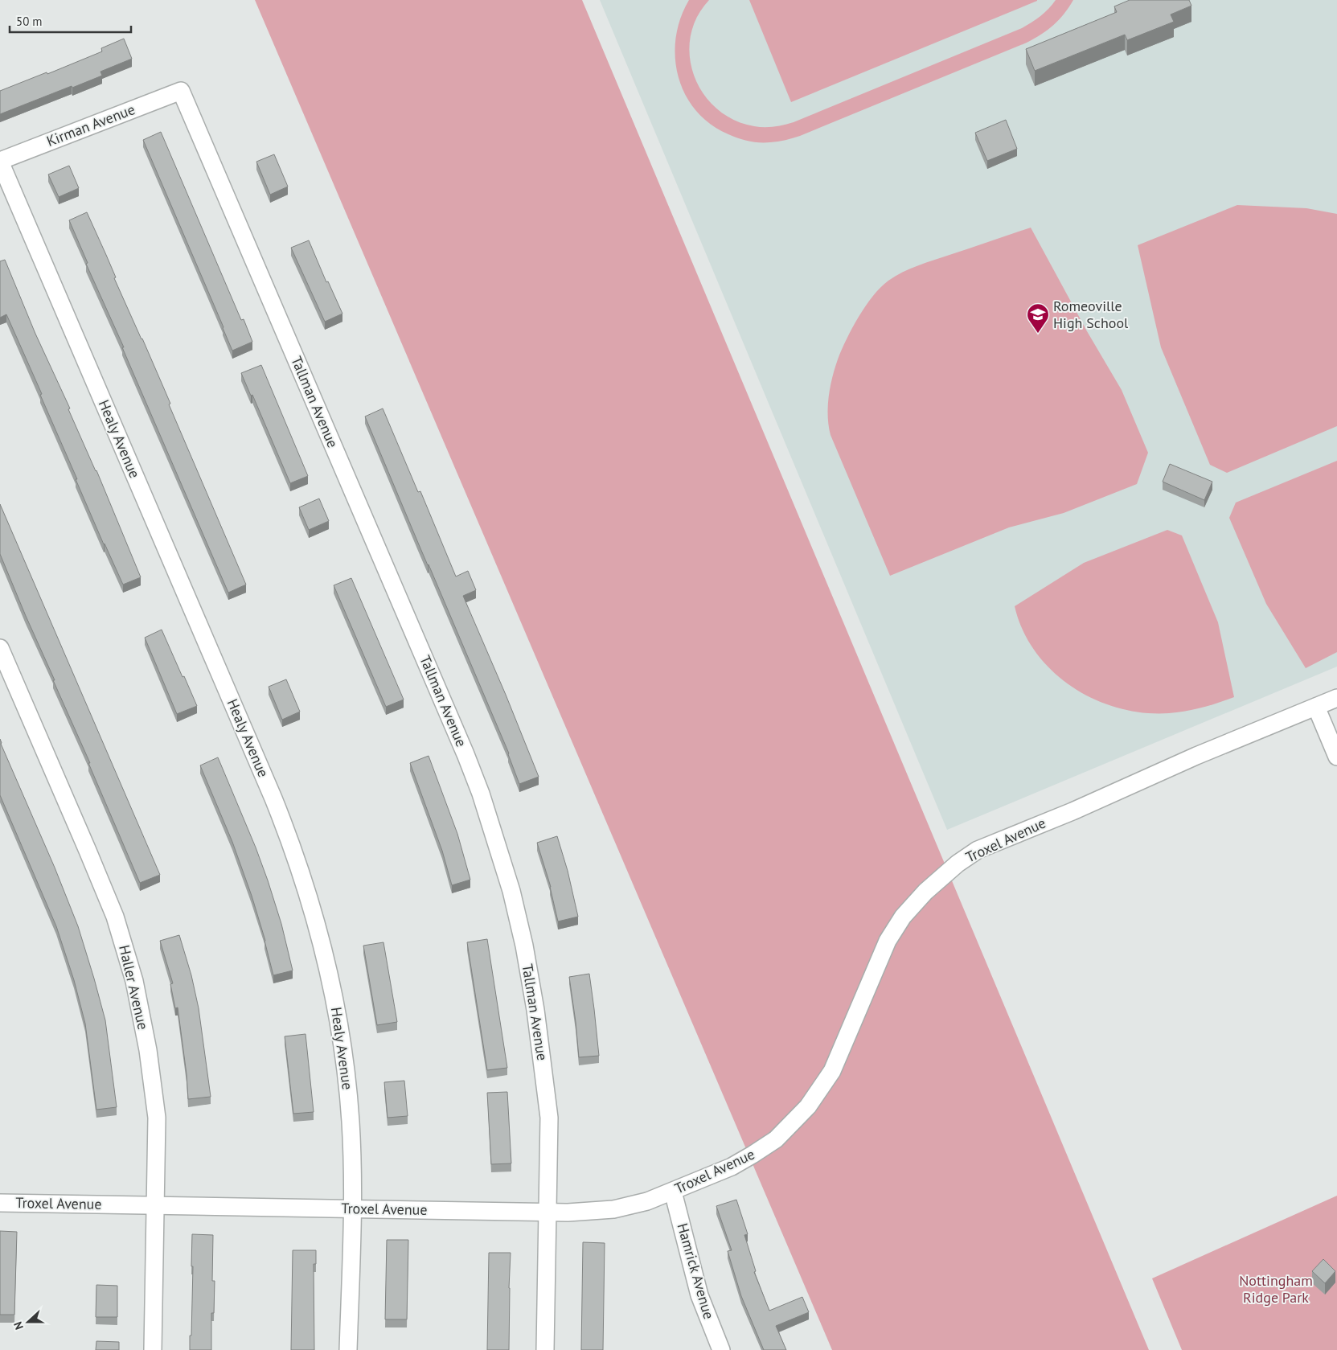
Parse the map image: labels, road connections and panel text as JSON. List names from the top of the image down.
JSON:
{
  "streets": {
    "street": [
      "Kirman Avenue",
      "Tallman Avenue",
      "Healy Avenue",
      "Troxel Avenue",
      "Haller Avenue",
      "Hamrick Avenue"
    ]
  },
  "crossings": [
    ["Kirman Avenue", "Tallman Avenue"],
    ["Kirman Avenue", "Healy Avenue"],
    ["Tallman Avenue", "Troxel Avenue"],
    ["Healy Avenue", "Troxel Avenue"],
    ["Troxel Avenue", "Haller Avenue"],
    ["Troxel Avenue", "Hamrick Avenue"]
  ],
  "parks": ["Nottingham Ridge Park"],
  "places": {
    "school or university": ["Romeoville High School"]
  },
  "scale_bar": "50 m",
  "north": "left"
}
